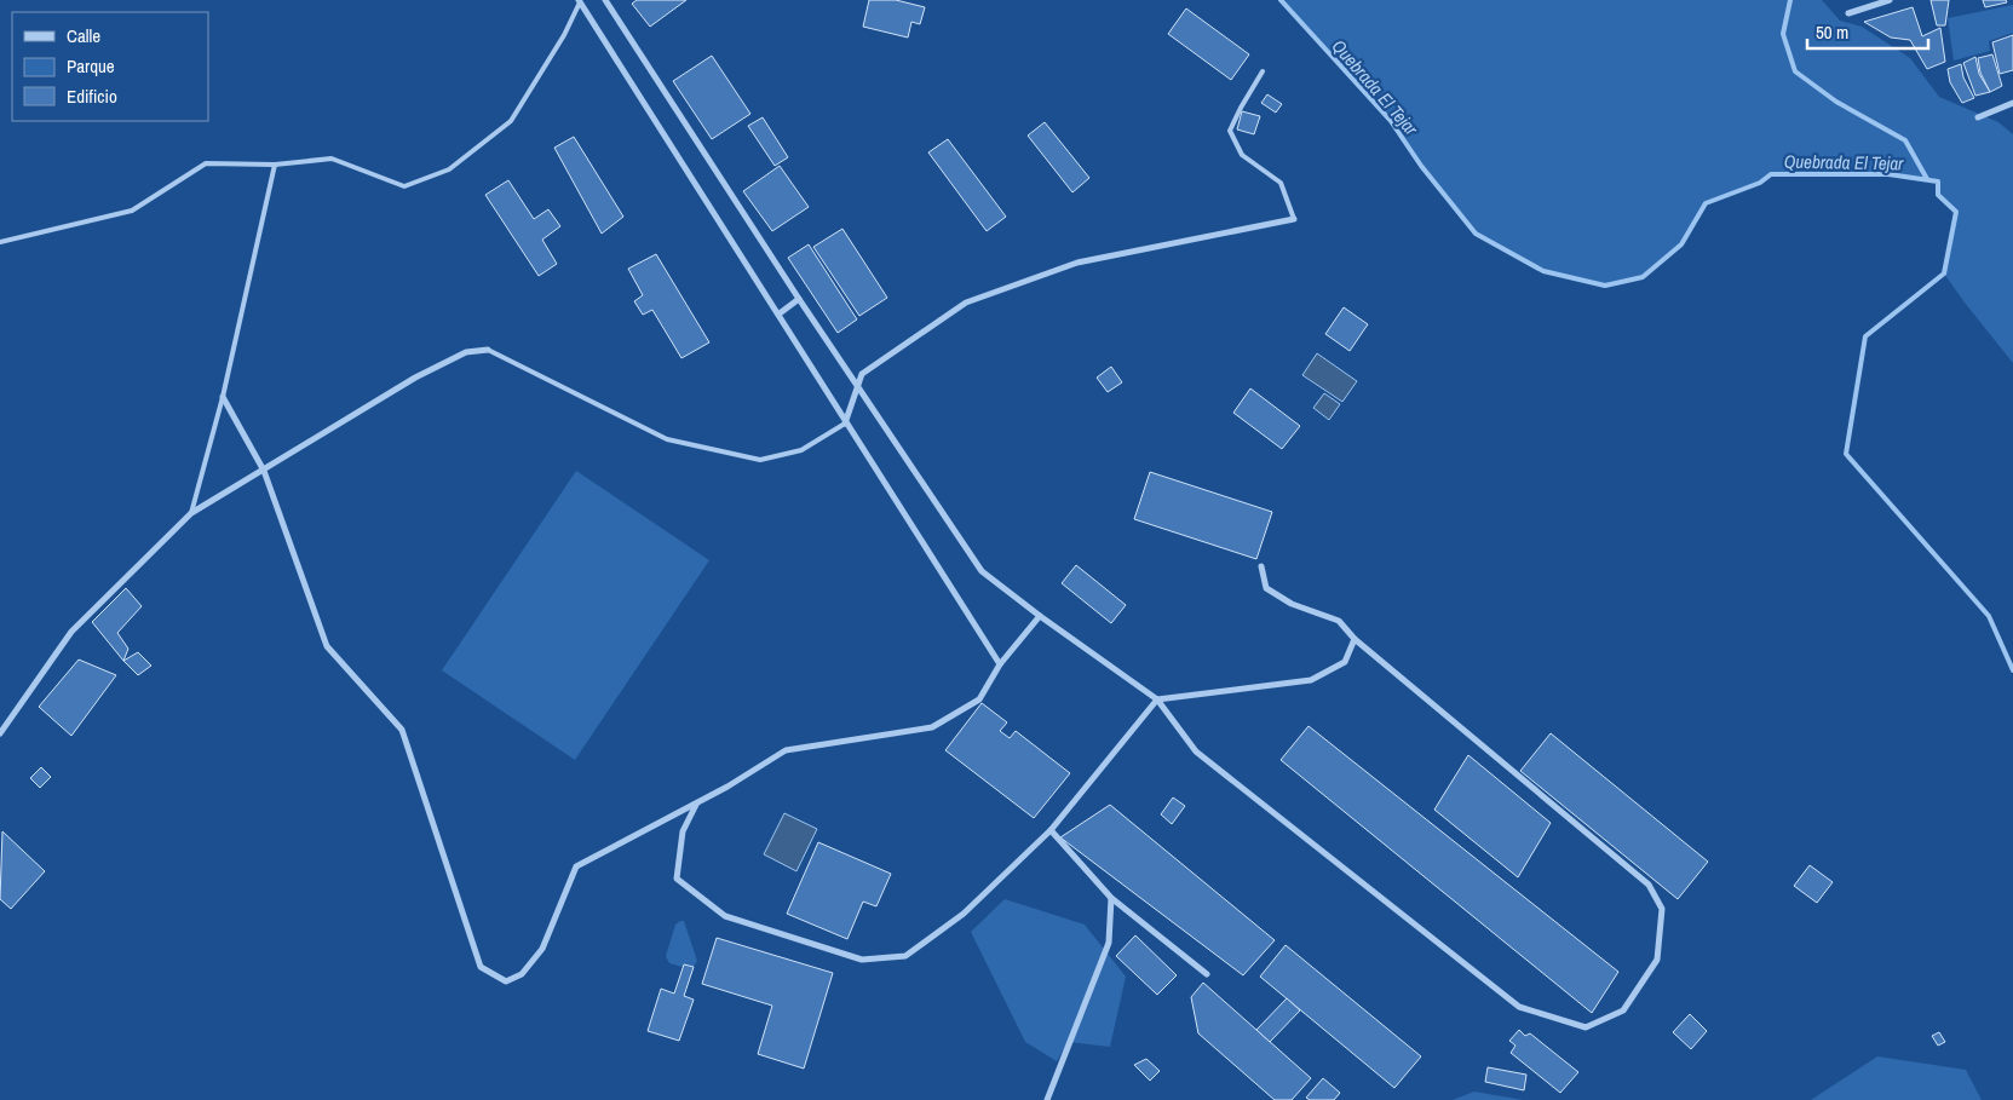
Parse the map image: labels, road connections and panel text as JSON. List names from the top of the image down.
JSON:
{
  "water": ["Quebrada El Tejar"],
  "legend": ["Calle", "Parque", "Edificio"],
  "scale_bar": "50 m"
}
